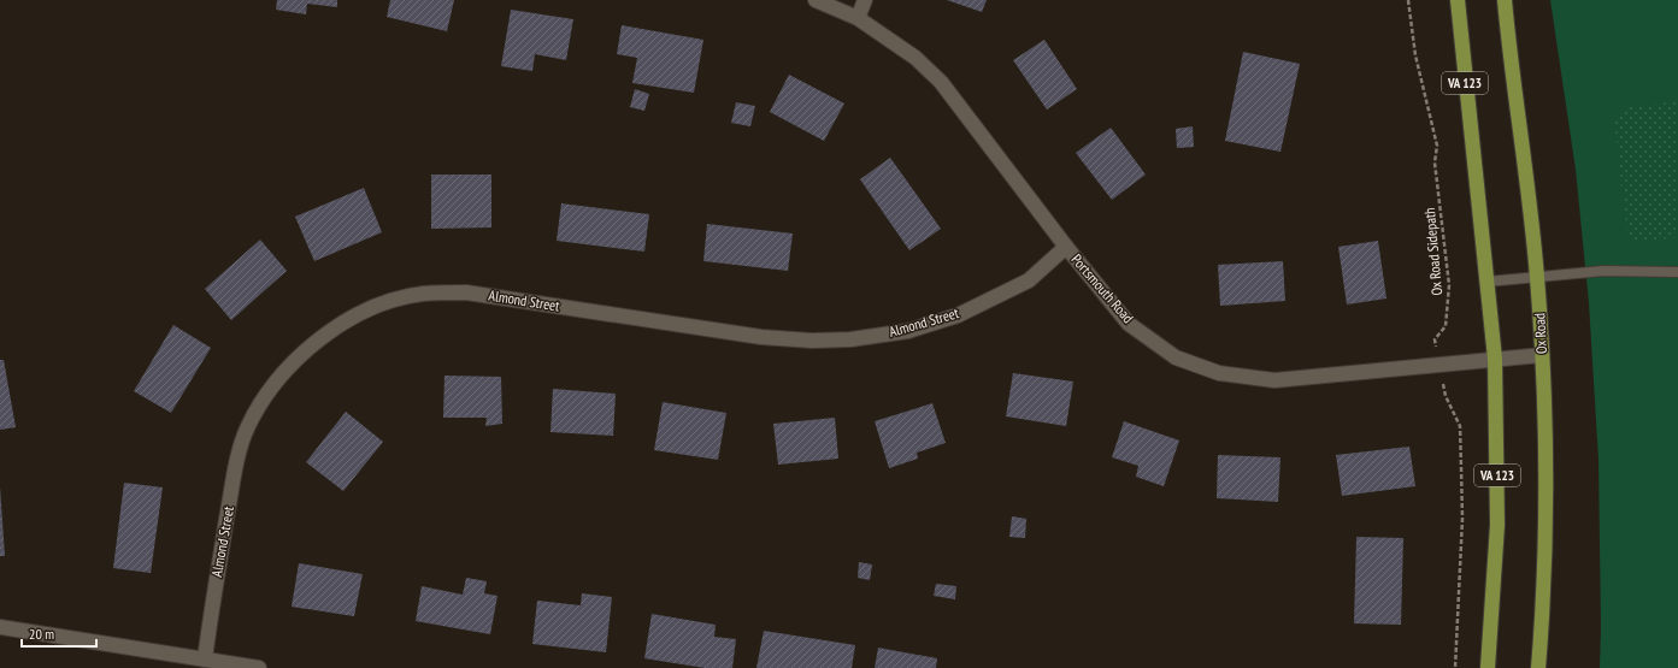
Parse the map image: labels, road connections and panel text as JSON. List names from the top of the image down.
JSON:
{
  "streets": {
    "main road": ["VA 123", "Ox Road"],
    "street": ["Portsmouth Road", "Almond Street"],
    "path": ["Ox Road Sidepath"]
  },
  "crossings": [
    ["VA 123", "Portsmouth Road"],
    ["Ox Road Sidepath", "Portsmouth Road"],
    ["Portsmouth Road", "Almond Street"],
    ["Portsmouth Road", "Ox Road"]
  ],
  "scale_bar": "20 m"
}
